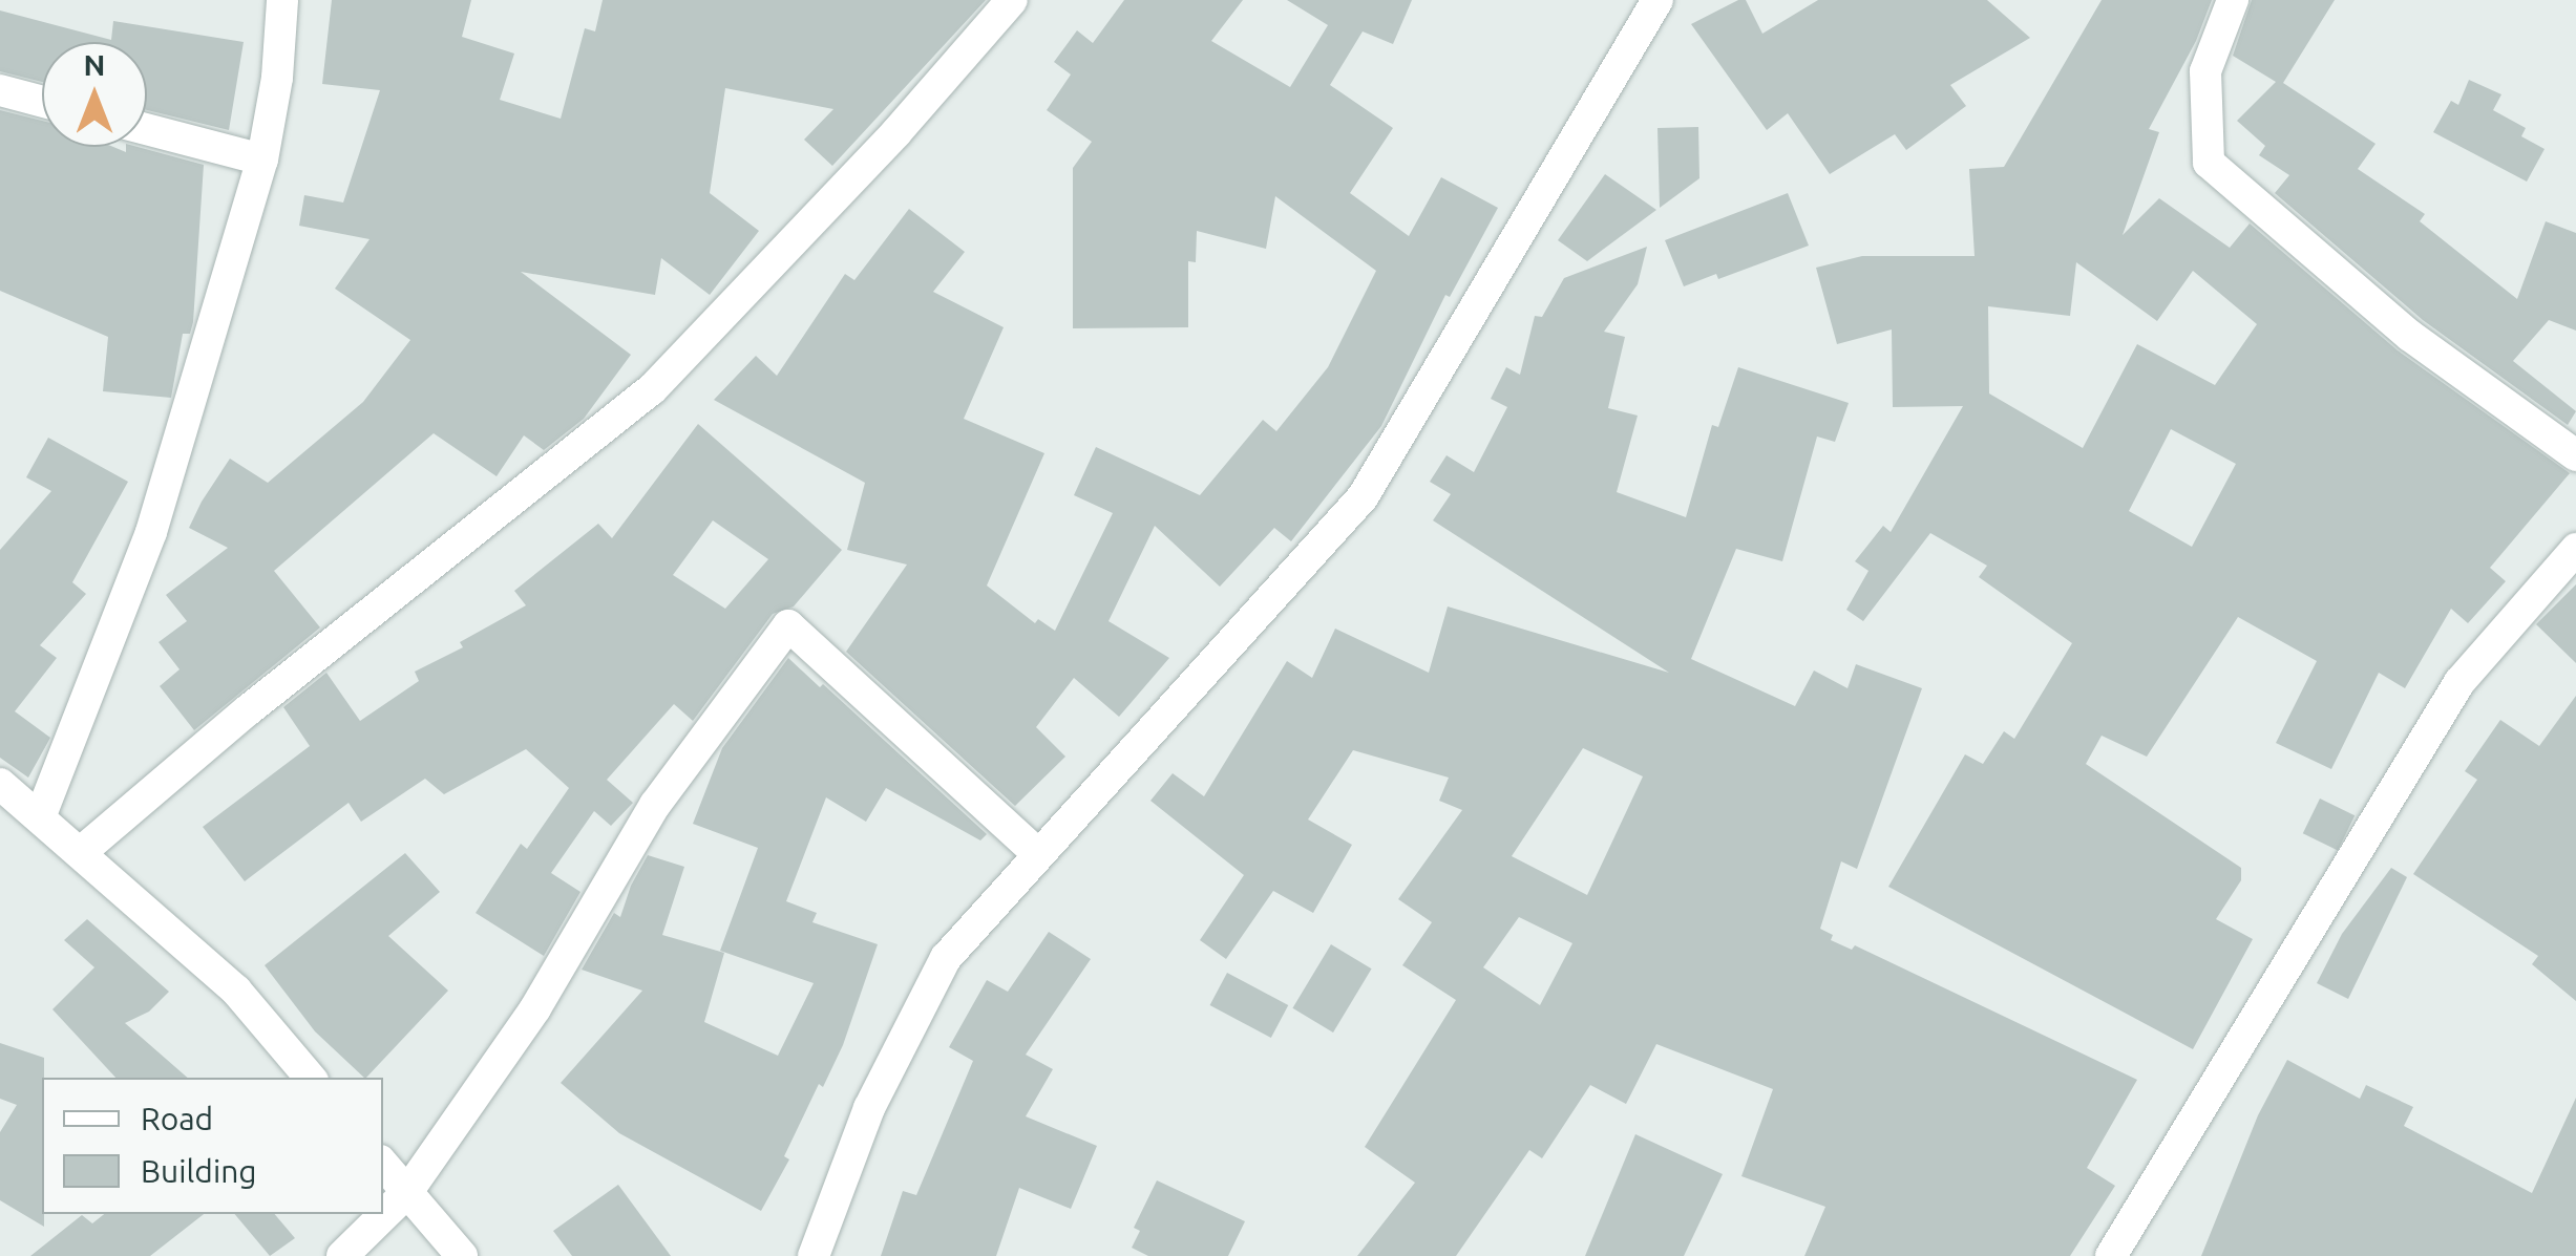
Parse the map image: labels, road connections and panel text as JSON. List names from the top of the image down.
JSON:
{
  "legend": ["Road", "Building"],
  "north": "top"
}
